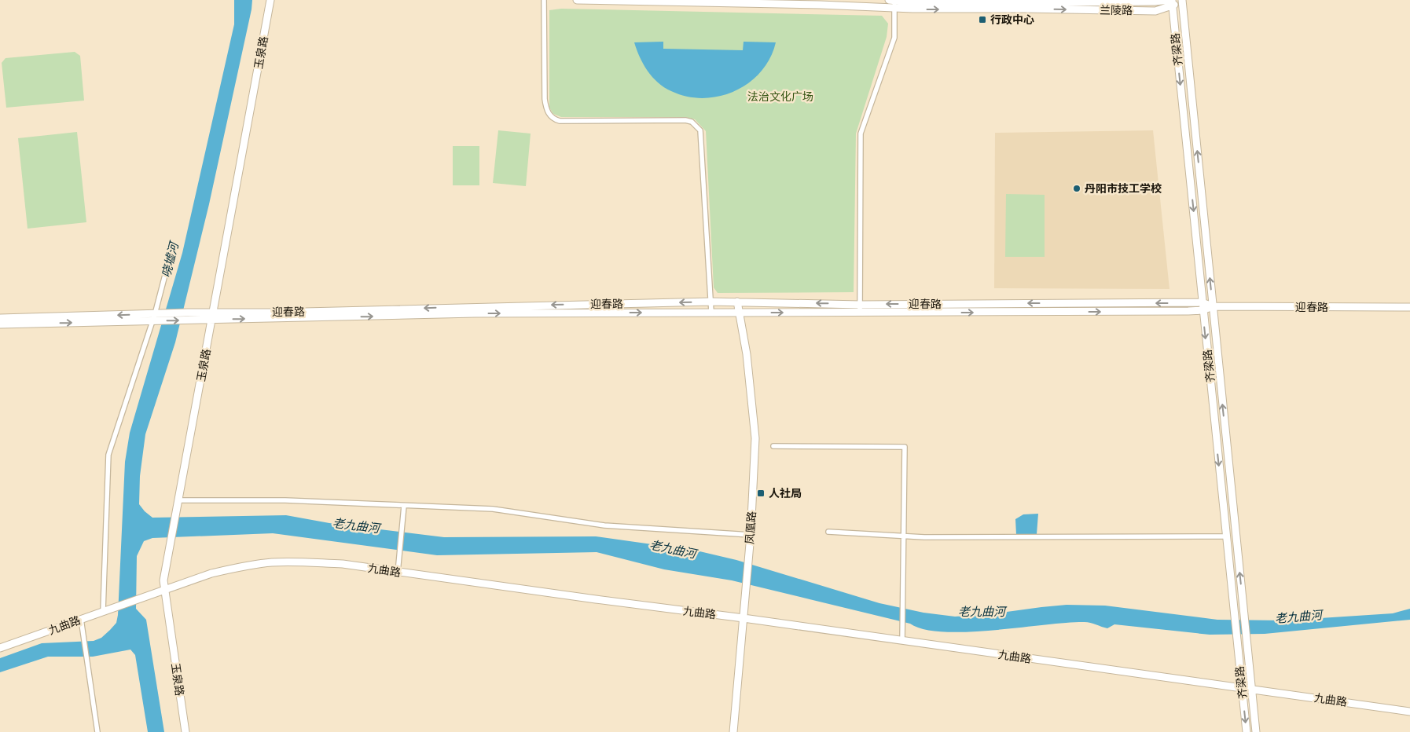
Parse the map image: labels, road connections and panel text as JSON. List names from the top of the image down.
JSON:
{
  "streets": {
    "street": [
      "兰陵路",
      "齐梁路",
      "玉泉路",
      "迎春路",
      "凤凰路",
      "九曲路"
    ]
  },
  "crossings": [
    ["兰陵路", "齐梁路"],
    ["齐梁路", "迎春路"],
    ["齐梁路", "九曲路"],
    ["玉泉路", "迎春路"],
    ["玉泉路", "九曲路"],
    ["迎春路", "凤凰路"],
    ["凤凰路", "九曲路"]
  ],
  "water": ["哓墟河", "老九曲河"],
  "parks": ["法治文化广场"],
  "places": {
    "transit": ["行政中心", "人社局"],
    "other": ["丹阳市技工学校"]
  }
}
